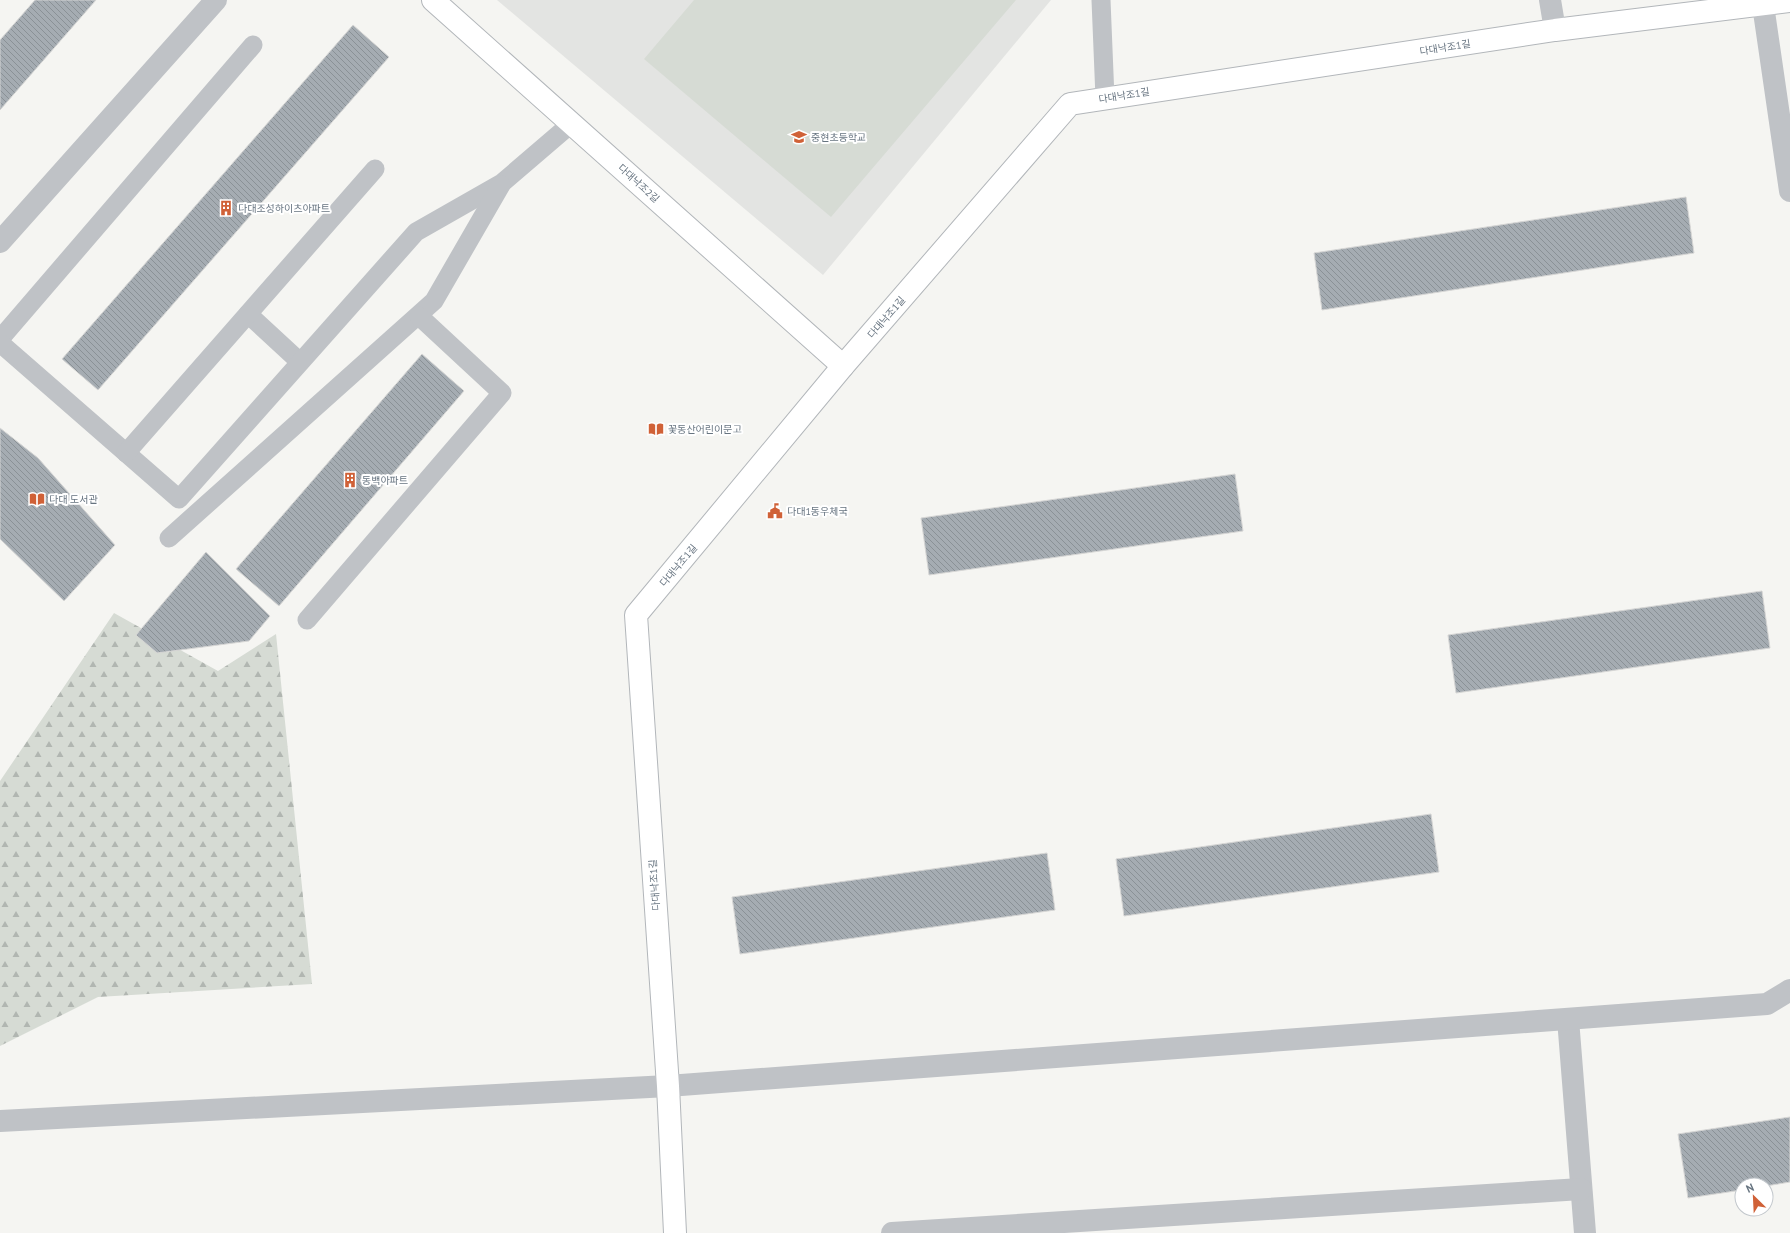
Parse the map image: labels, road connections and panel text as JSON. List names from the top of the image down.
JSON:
{
  "streets": {
    "street": ["다대낙조1길", "다대낙조2길"]
  },
  "crossings": [
    ["다대낙조1길", "다대낙조2길"]
  ],
  "places": {
    "school or university": ["중현초등학교"],
    "building": ["다대조성하이츠아파트", "동백아파트"],
    "library": ["꽃동산어린이문고", "다대 도서관"],
    "public building": ["다대1동우체국"]
  },
  "north": "top left"
}
